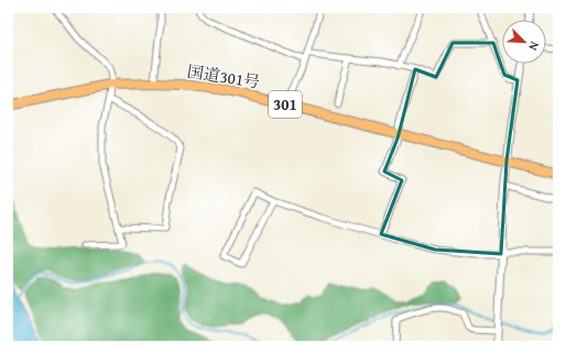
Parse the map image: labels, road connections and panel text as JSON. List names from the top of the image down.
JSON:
{
  "streets": {
    "highway": ["国道301号", "301"]
  },
  "north": "bottom right"
}
